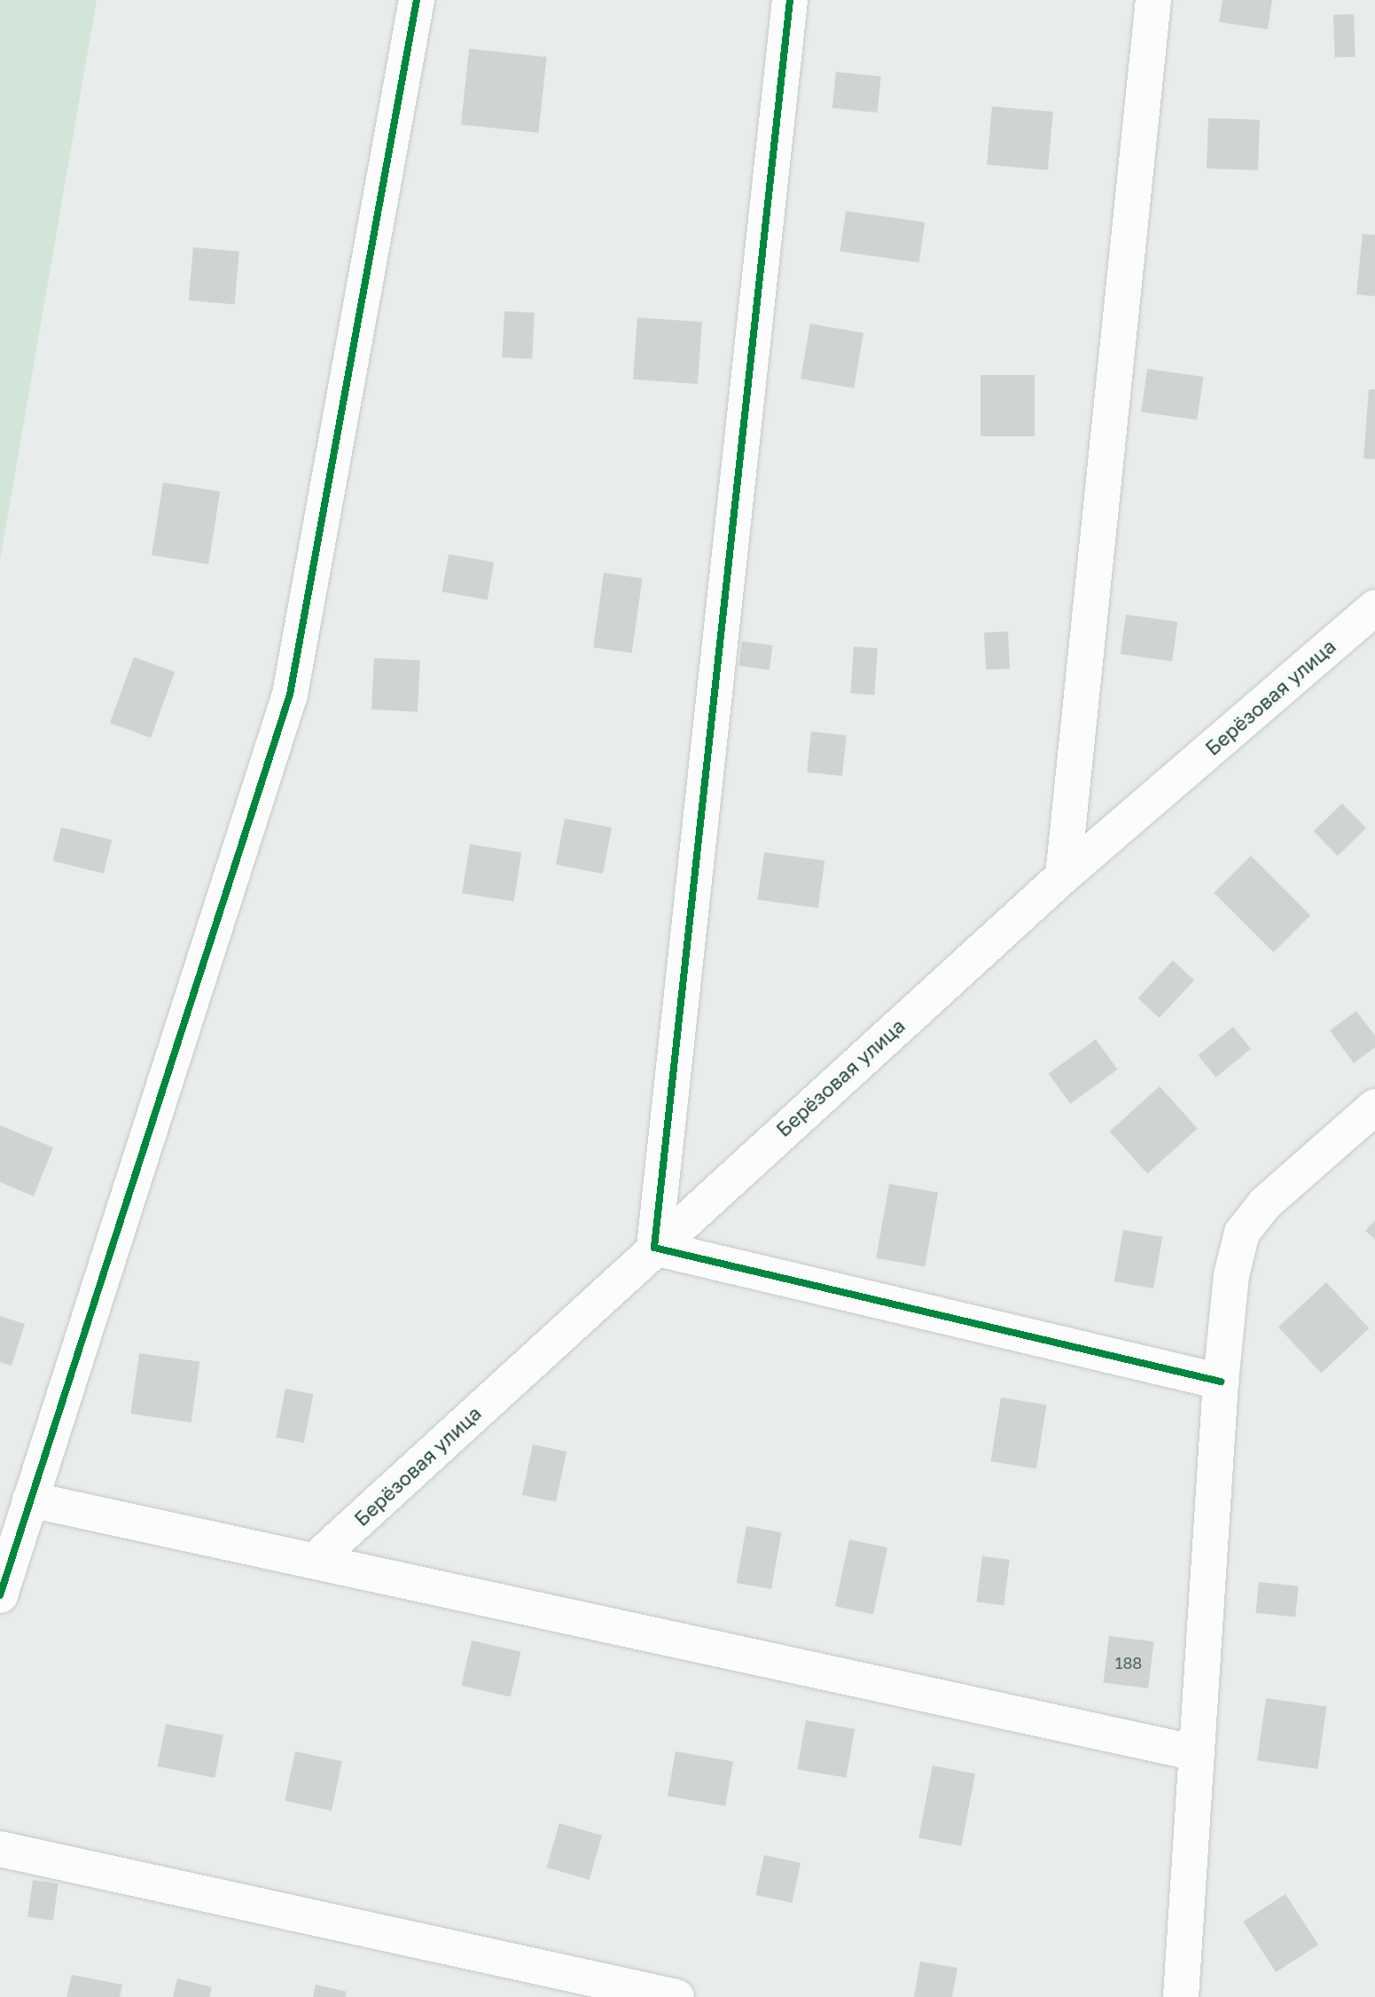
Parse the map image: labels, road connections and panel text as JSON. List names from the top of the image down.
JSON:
{
  "streets": {
    "street": ["Берёзовая улица"]
  },
  "house_numbers": ["188"]
}
